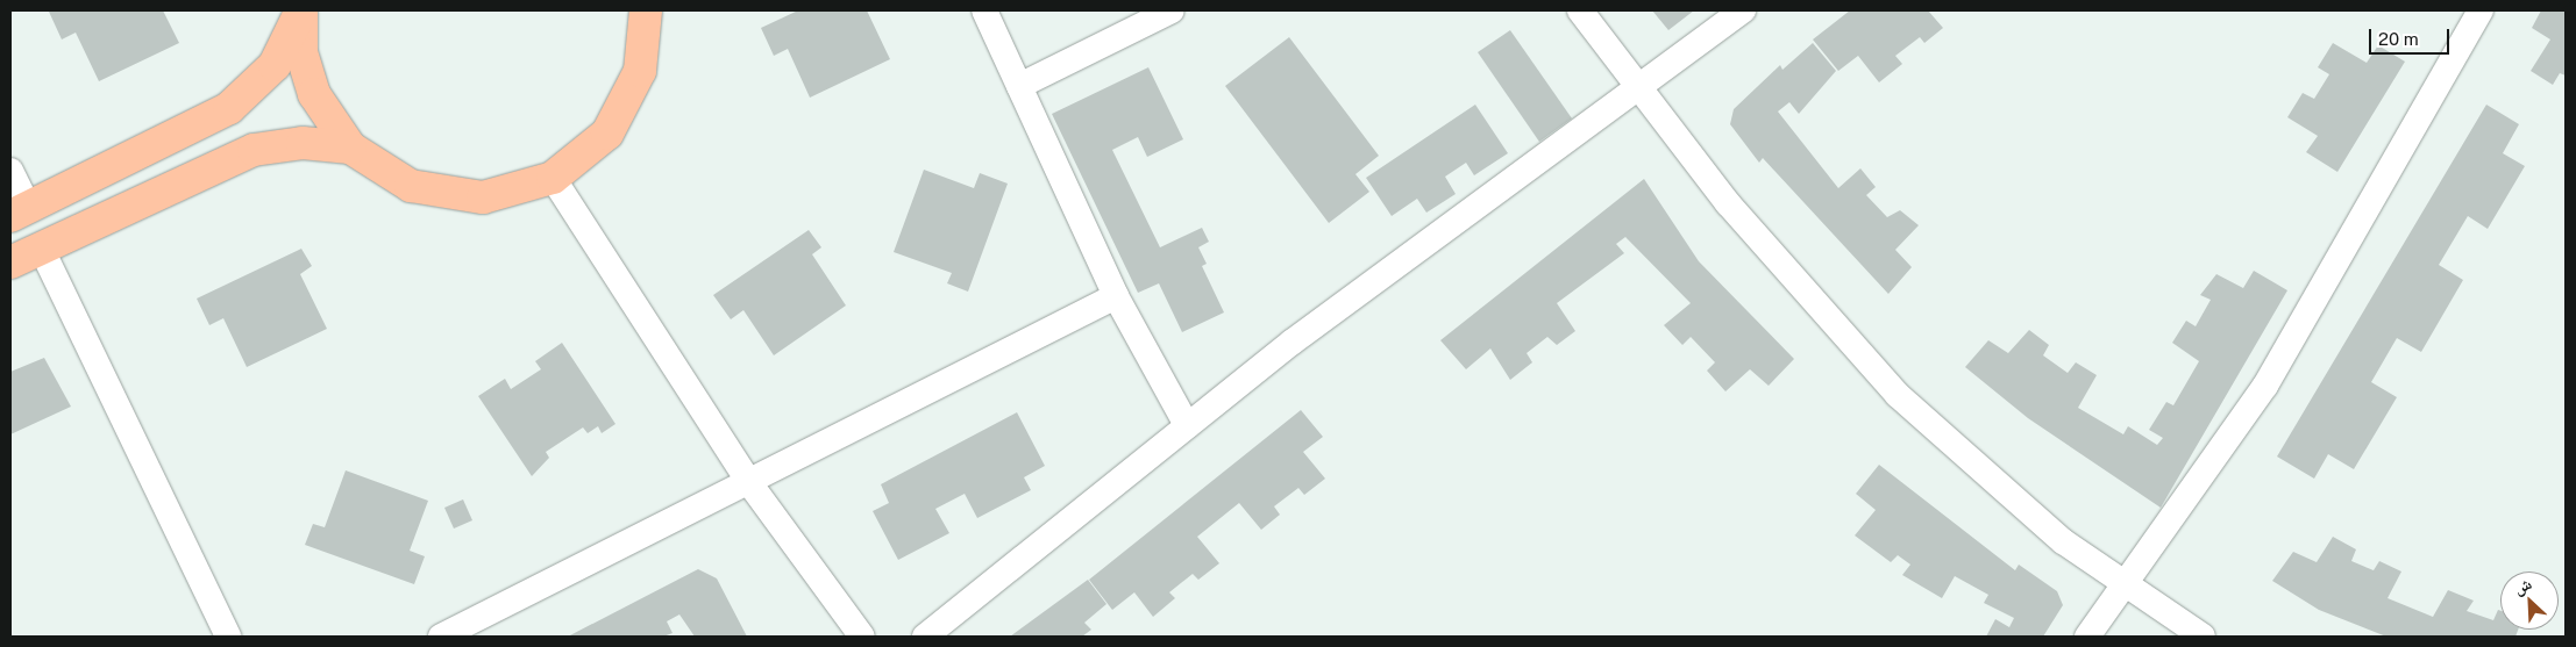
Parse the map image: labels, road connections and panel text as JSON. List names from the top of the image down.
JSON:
{
  "scale_bar": "20 m",
  "north": "top left"
}
